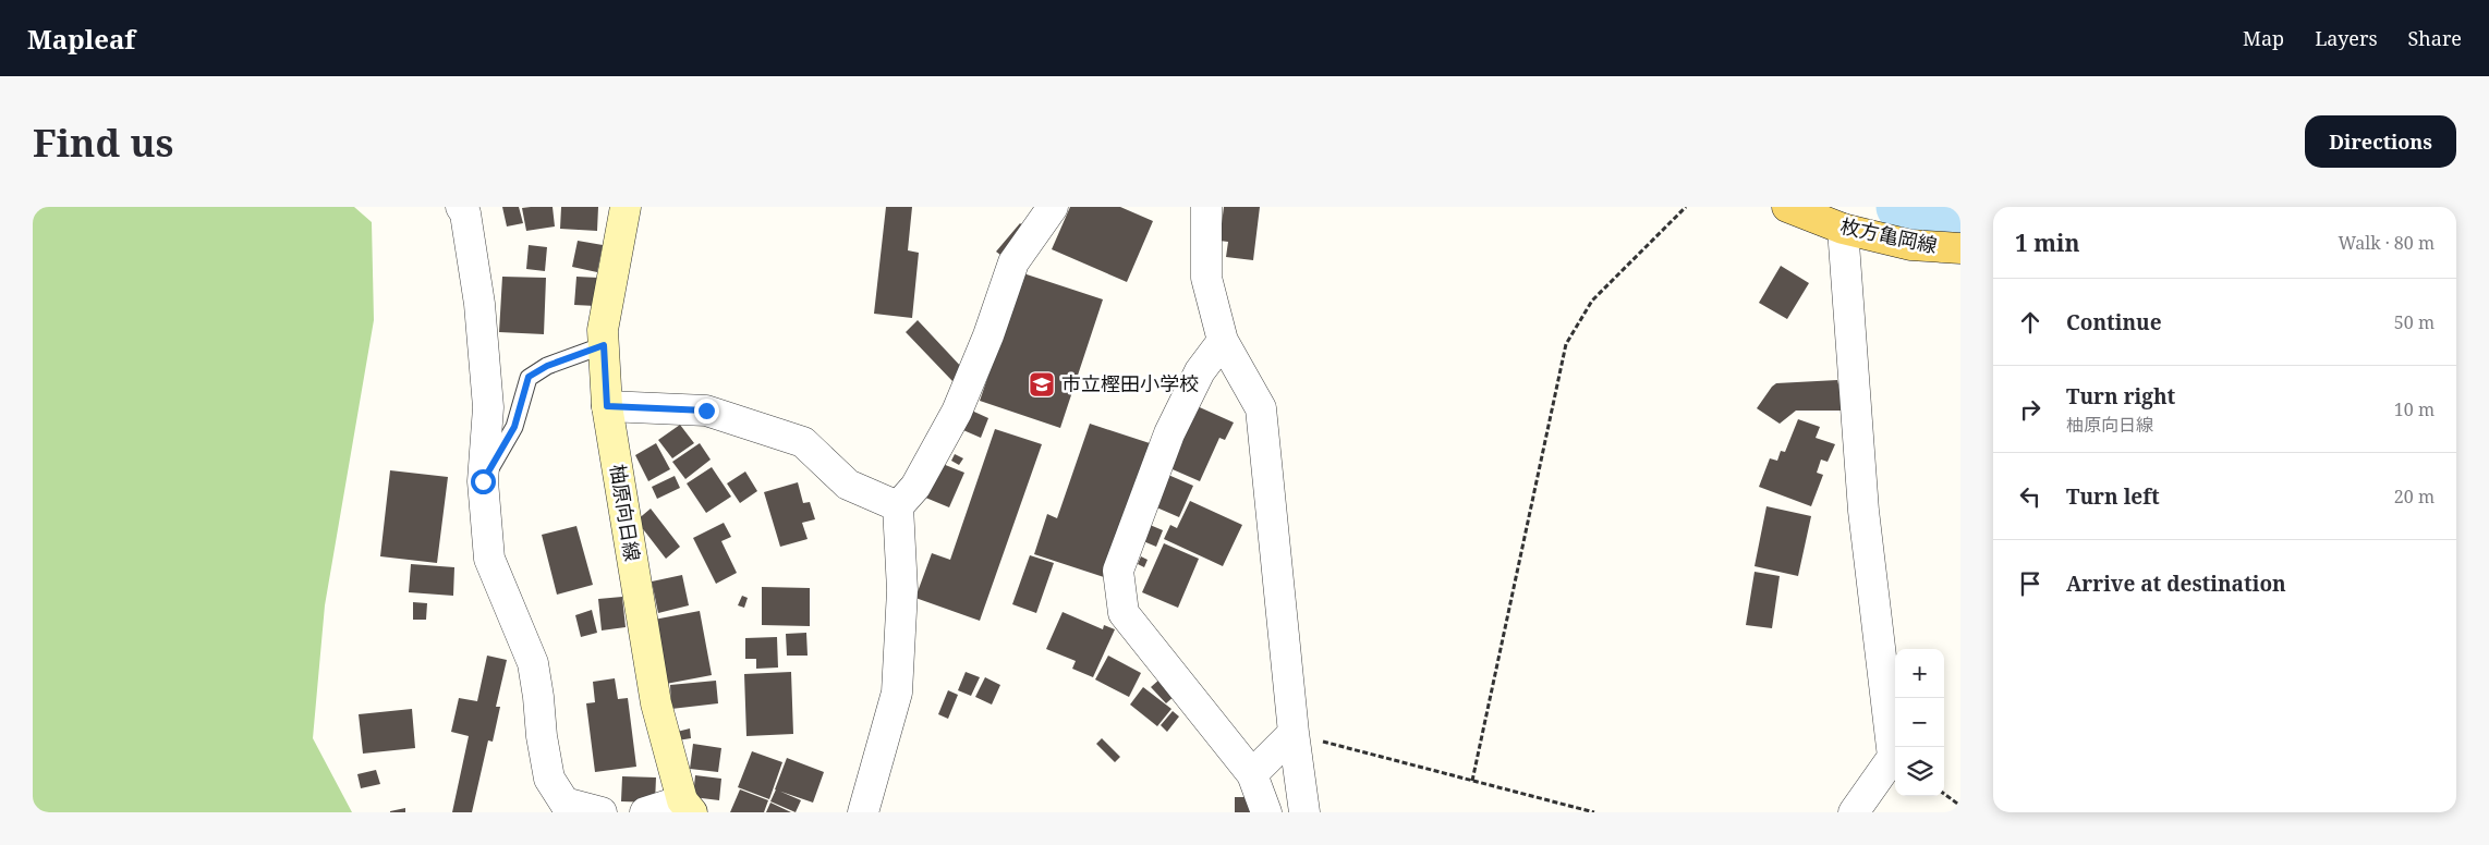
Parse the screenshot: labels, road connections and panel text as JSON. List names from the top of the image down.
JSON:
{
  "streets": {
    "main road": ["枚方亀岡線", "柚原向日線"]
  },
  "places": {
    "school or university": ["市立樫田小学校"]
  },
  "page": {
    "header": "Mapleaf",
    "nav": ["Map", "Layers", "Share"],
    "buttons": "Directions",
    "title": "Find us",
    "heading": ["1 min", "Walk · 80 m"],
    "list": [
      ["Continue", "50 m"],
      ["Turn right", "柚原向日線", "10 m"],
      ["Turn left", "20 m"],
      "Arrive at destination"
    ],
    "map_buttons": ["+", "−"]
  }
}
